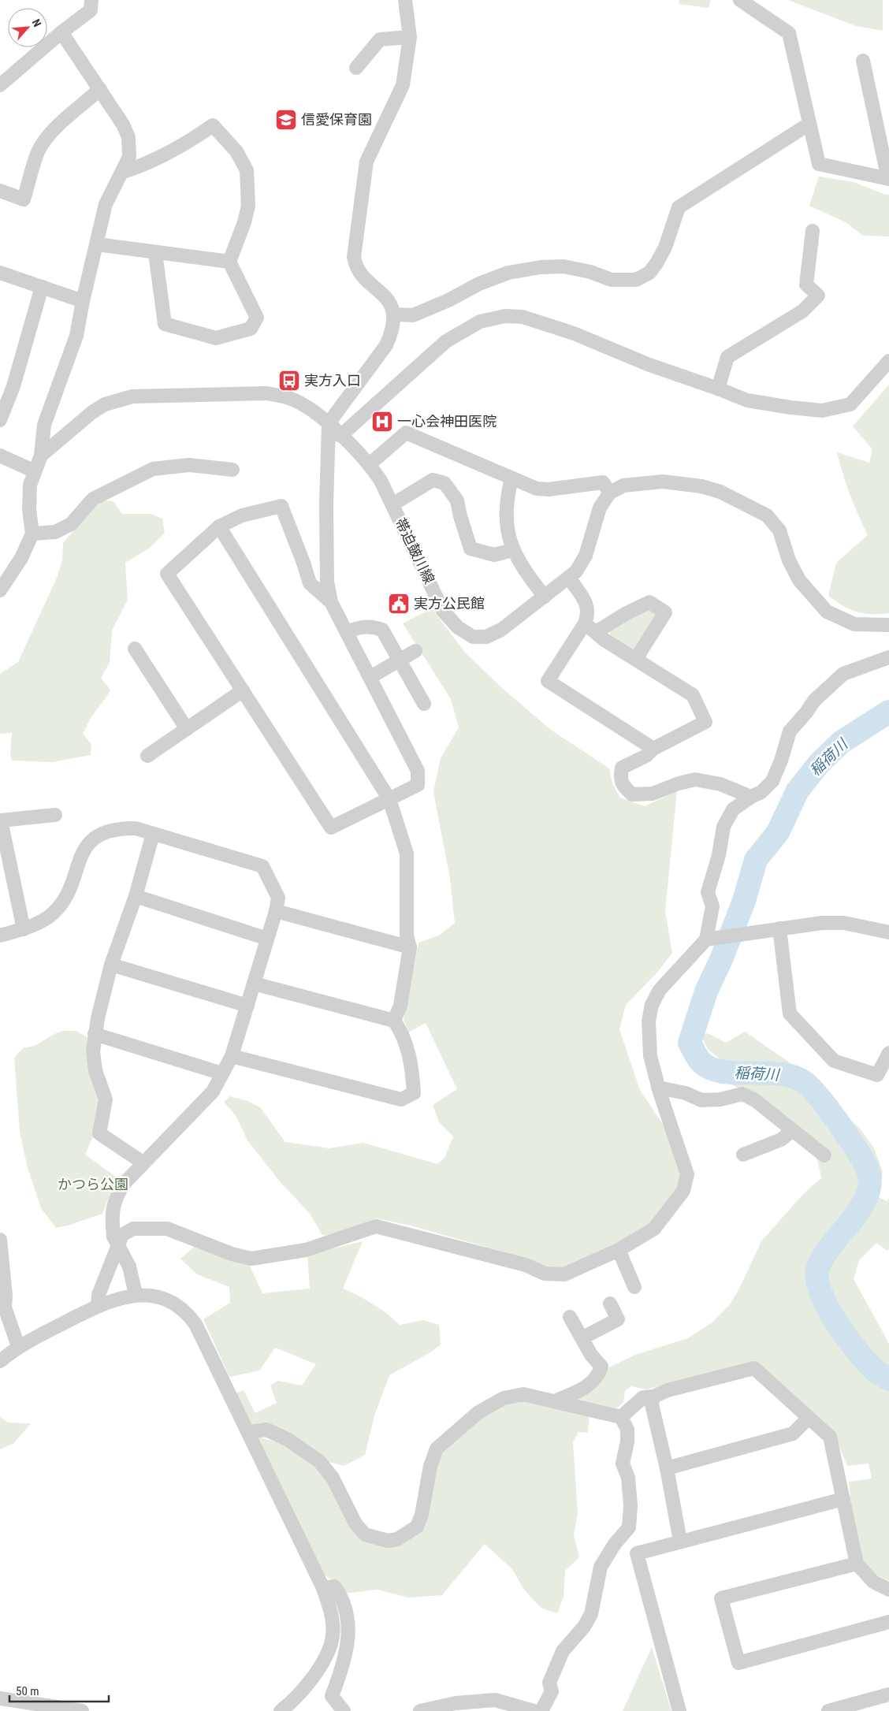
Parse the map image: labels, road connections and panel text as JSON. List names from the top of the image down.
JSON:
{
  "streets": {
    "street": ["帯迫皷川線"]
  },
  "water": ["稲荷川"],
  "parks": ["かつら公園"],
  "places": {
    "school or university": ["信愛保育園"],
    "bus stop": ["実方入口"],
    "hospital": ["一心会神田医院"],
    "public building": ["実方公民館"]
  },
  "scale_bar": "50 m",
  "north": "top right"
}
